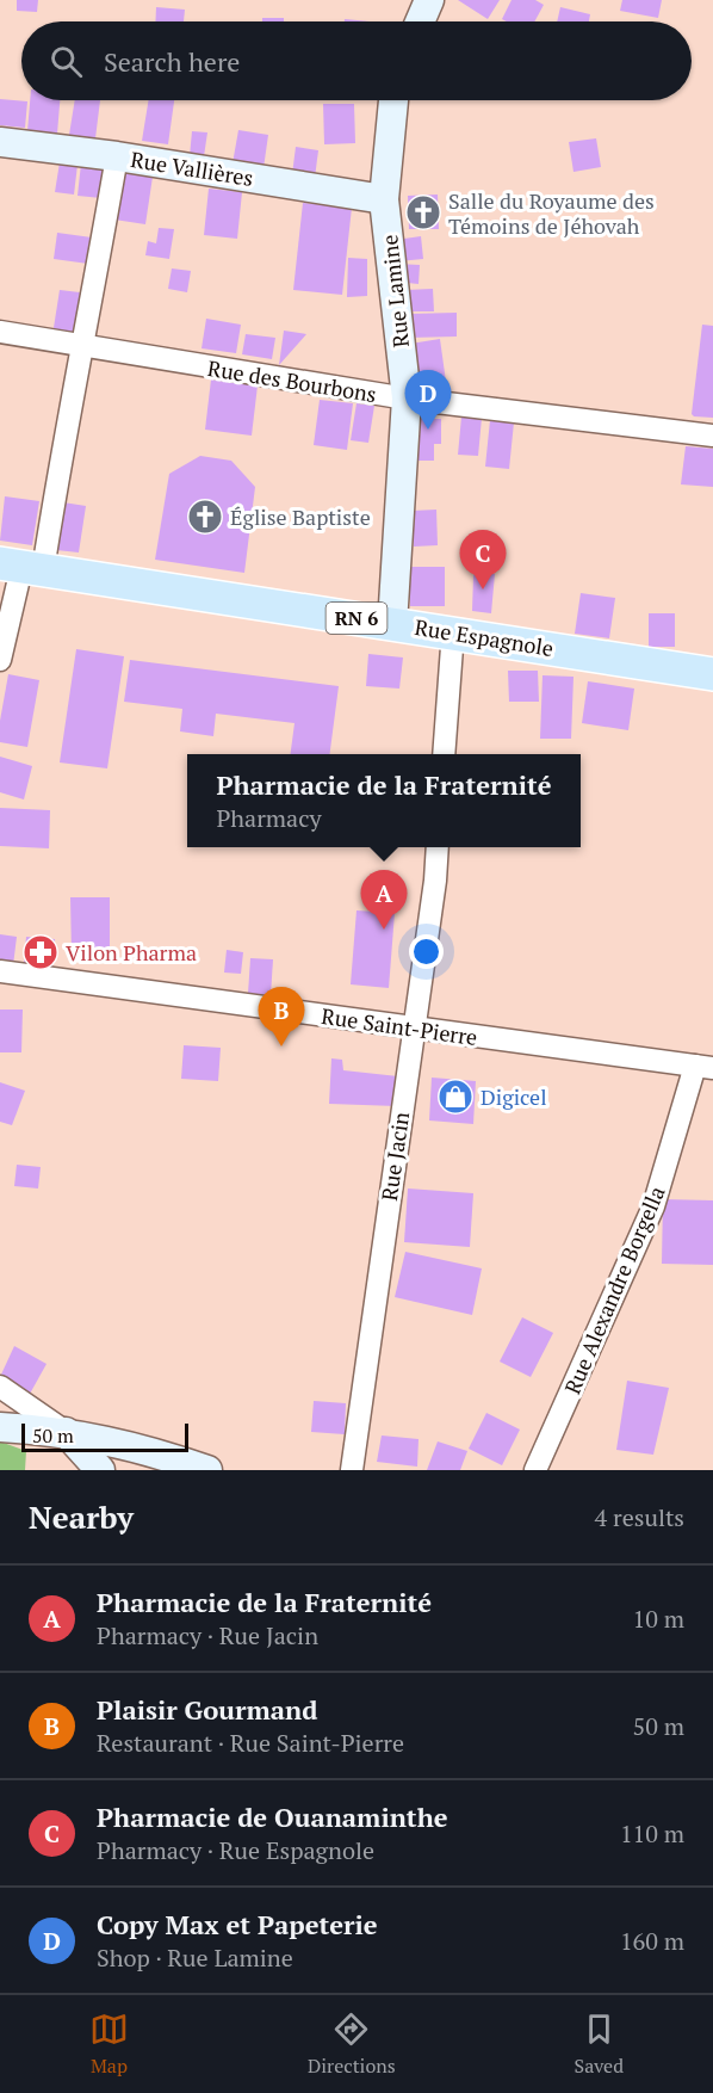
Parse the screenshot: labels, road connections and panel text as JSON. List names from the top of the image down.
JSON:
{
  "streets": {
    "main road": ["RN 6", "Rue Espagnole"],
    "street": [
      "Rue Vallières",
      "Rue Lamine",
      "Rue des Bourbons",
      "Rue Saint-Pierre",
      "Rue Jacin",
      "Rue Alexandre Borgella"
    ]
  },
  "crossings": [
    ["Rue Vallières", "Rue Lamine"],
    ["Rue Lamine", "Rue des Bourbons"],
    ["Rue Lamine", "Rue Espagnole"],
    ["Rue Saint-Pierre", "Rue Jacin"],
    ["Rue Saint-Pierre", "Rue Alexandre Borgella"]
  ],
  "places": {
    "church": ["Salle du Royaume des Témoins de Jéhovah", "Église Baptiste"],
    "pharmacy": ["Vilon Pharma"],
    "shop": ["Digicel"]
  },
  "scale_bar": "50 m",
  "page": {
    "search": "Search here",
    "pins": [
      "D",
      "C",
      "A",
      "B"
    ],
    "popup": ["Pharmacie de la Fraternité", "Pharmacy"],
    "scale": "50 m",
    "heading": ["Nearby", "4 results"],
    "list": [
      {
        "mark": "A",
        "name": "Pharmacie de la Fraternité",
        "note": "Pharmacy · Rue Jacin",
        "value": "10 m"
      },
      {
        "mark": "B",
        "name": "Plaisir Gourmand",
        "note": "Restaurant · Rue Saint-Pierre",
        "value": "50 m"
      },
      {
        "mark": "C",
        "name": "Pharmacie de Ouanaminthe",
        "note": "Pharmacy · Rue Espagnole",
        "value": "110 m"
      },
      {
        "mark": "D",
        "name": "Copy Max et Papeterie",
        "note": "Shop · Rue Lamine",
        "value": "160 m"
      }
    ],
    "nav": ["Map", "Directions", "Saved"]
  }
}
